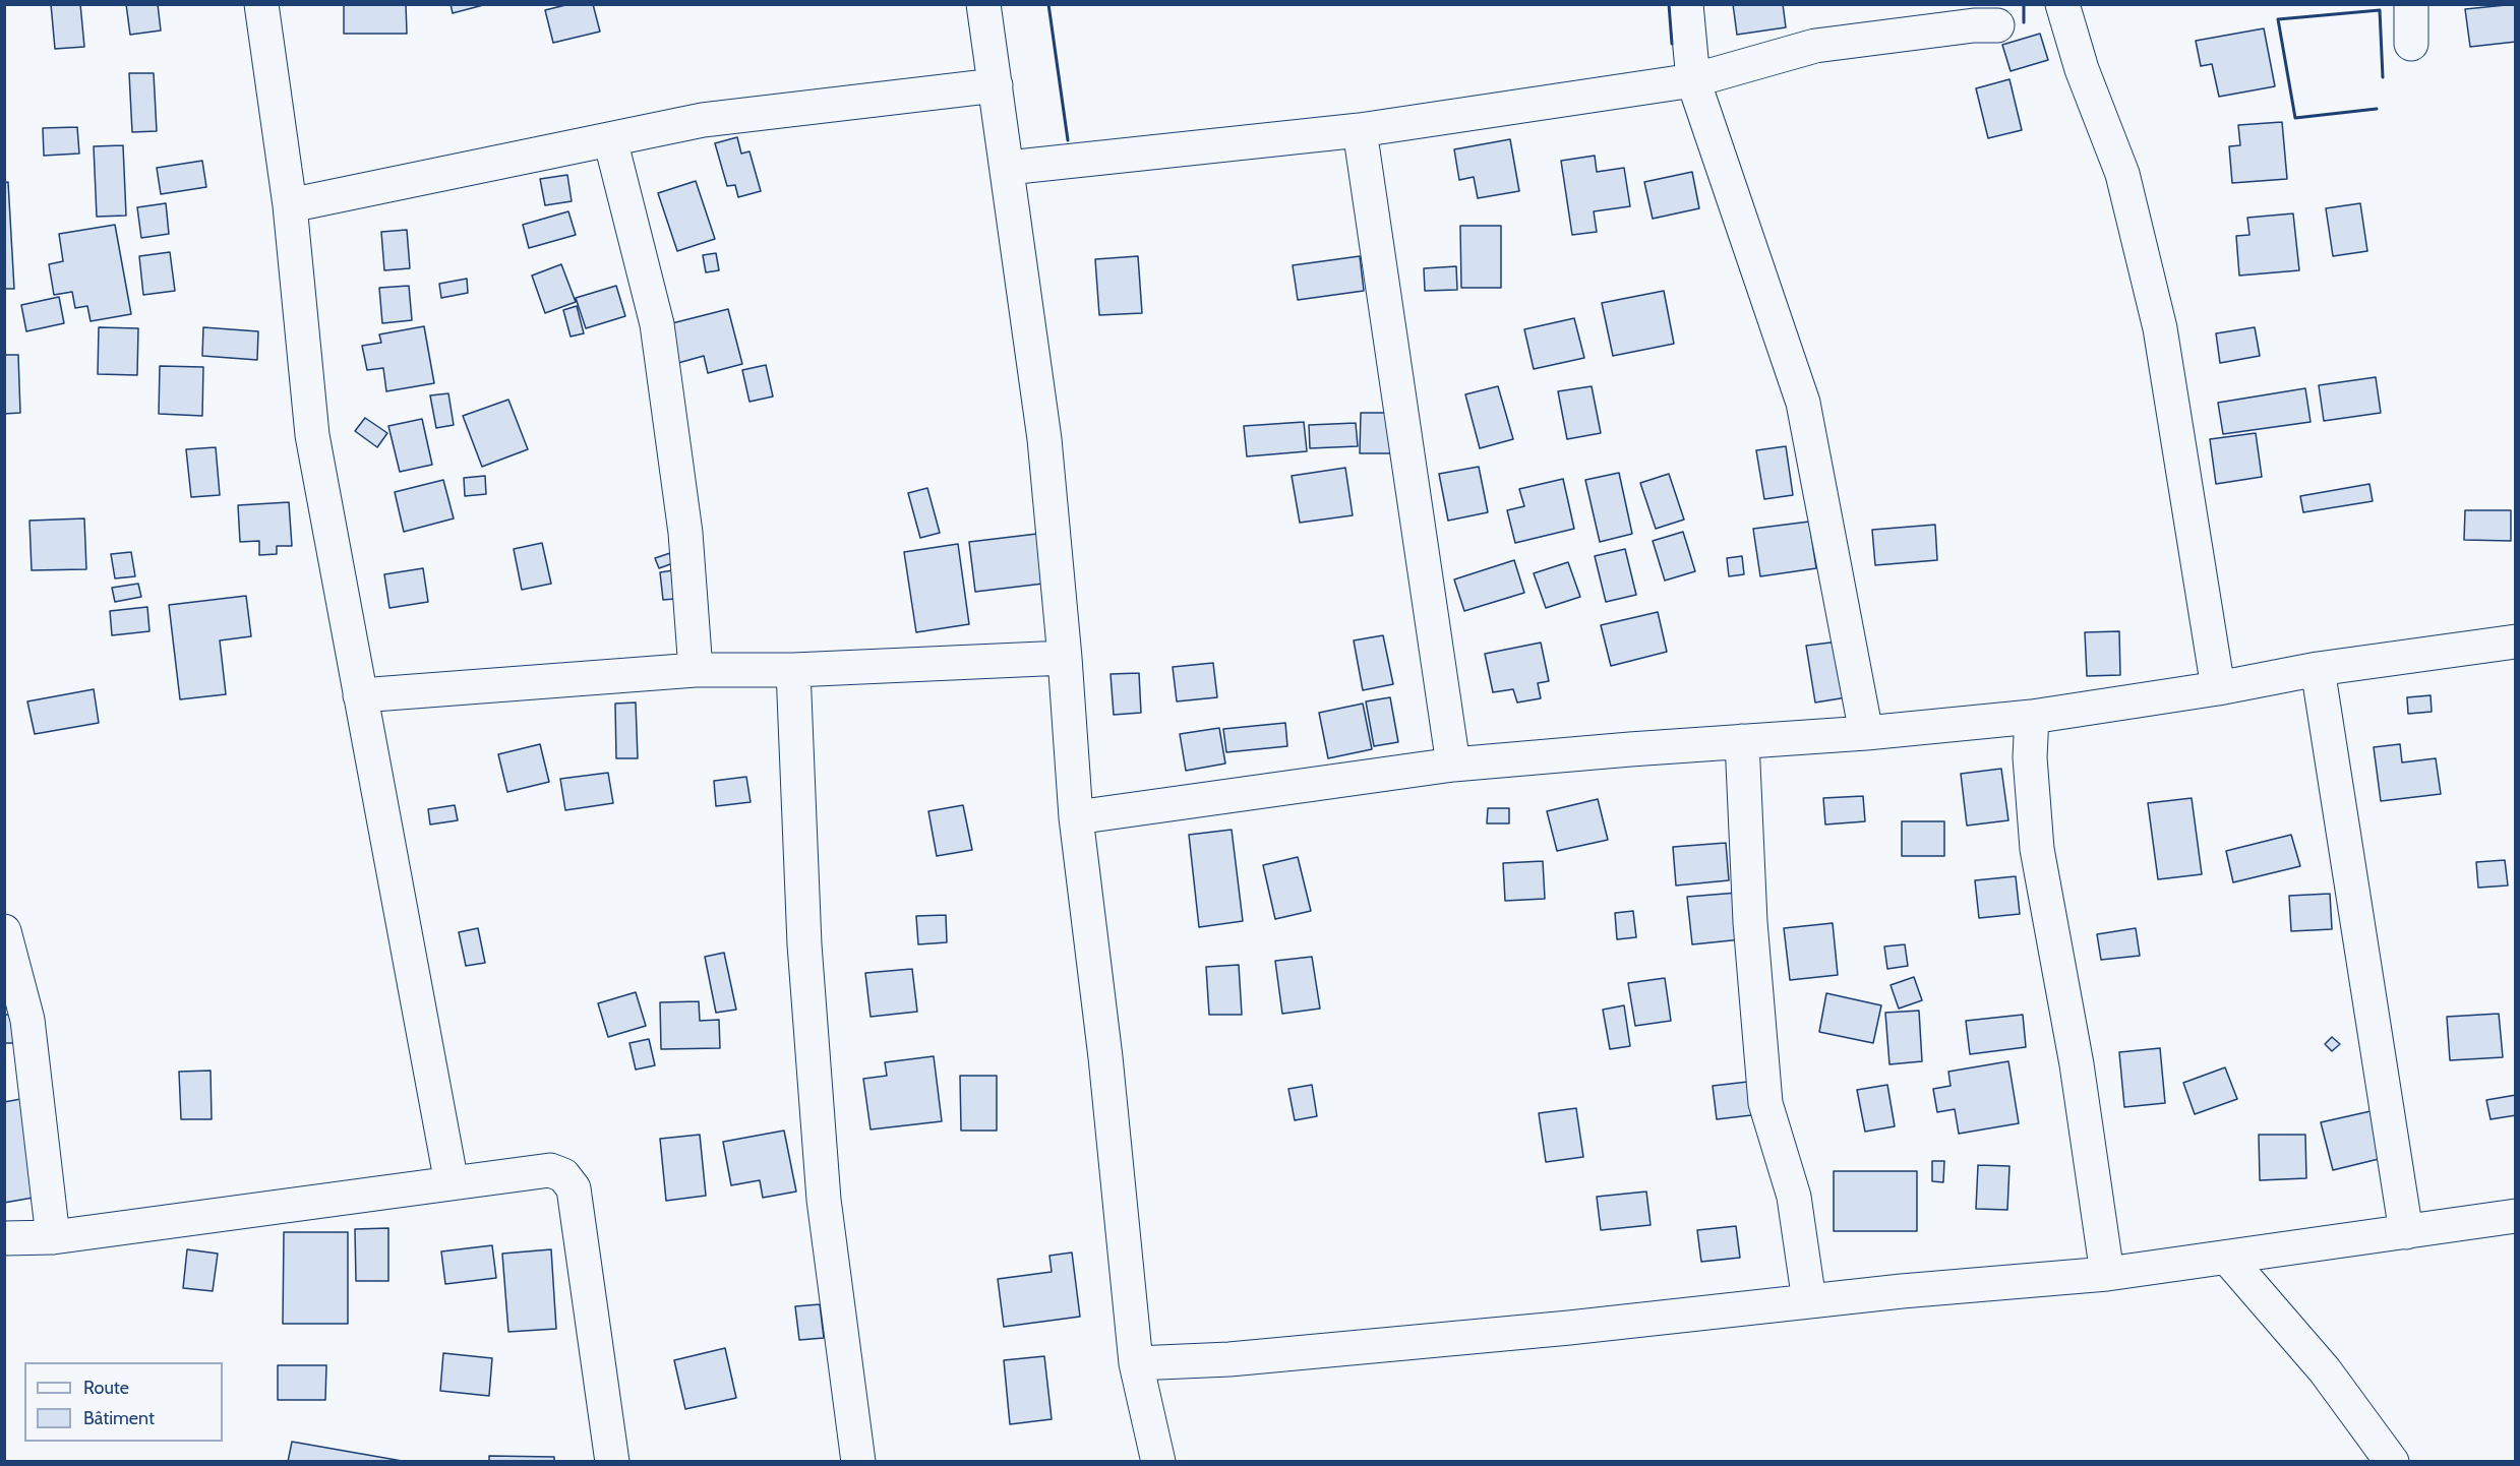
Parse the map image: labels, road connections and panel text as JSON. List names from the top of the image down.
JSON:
{
  "legend": ["Route", "Bâtiment"]
}
